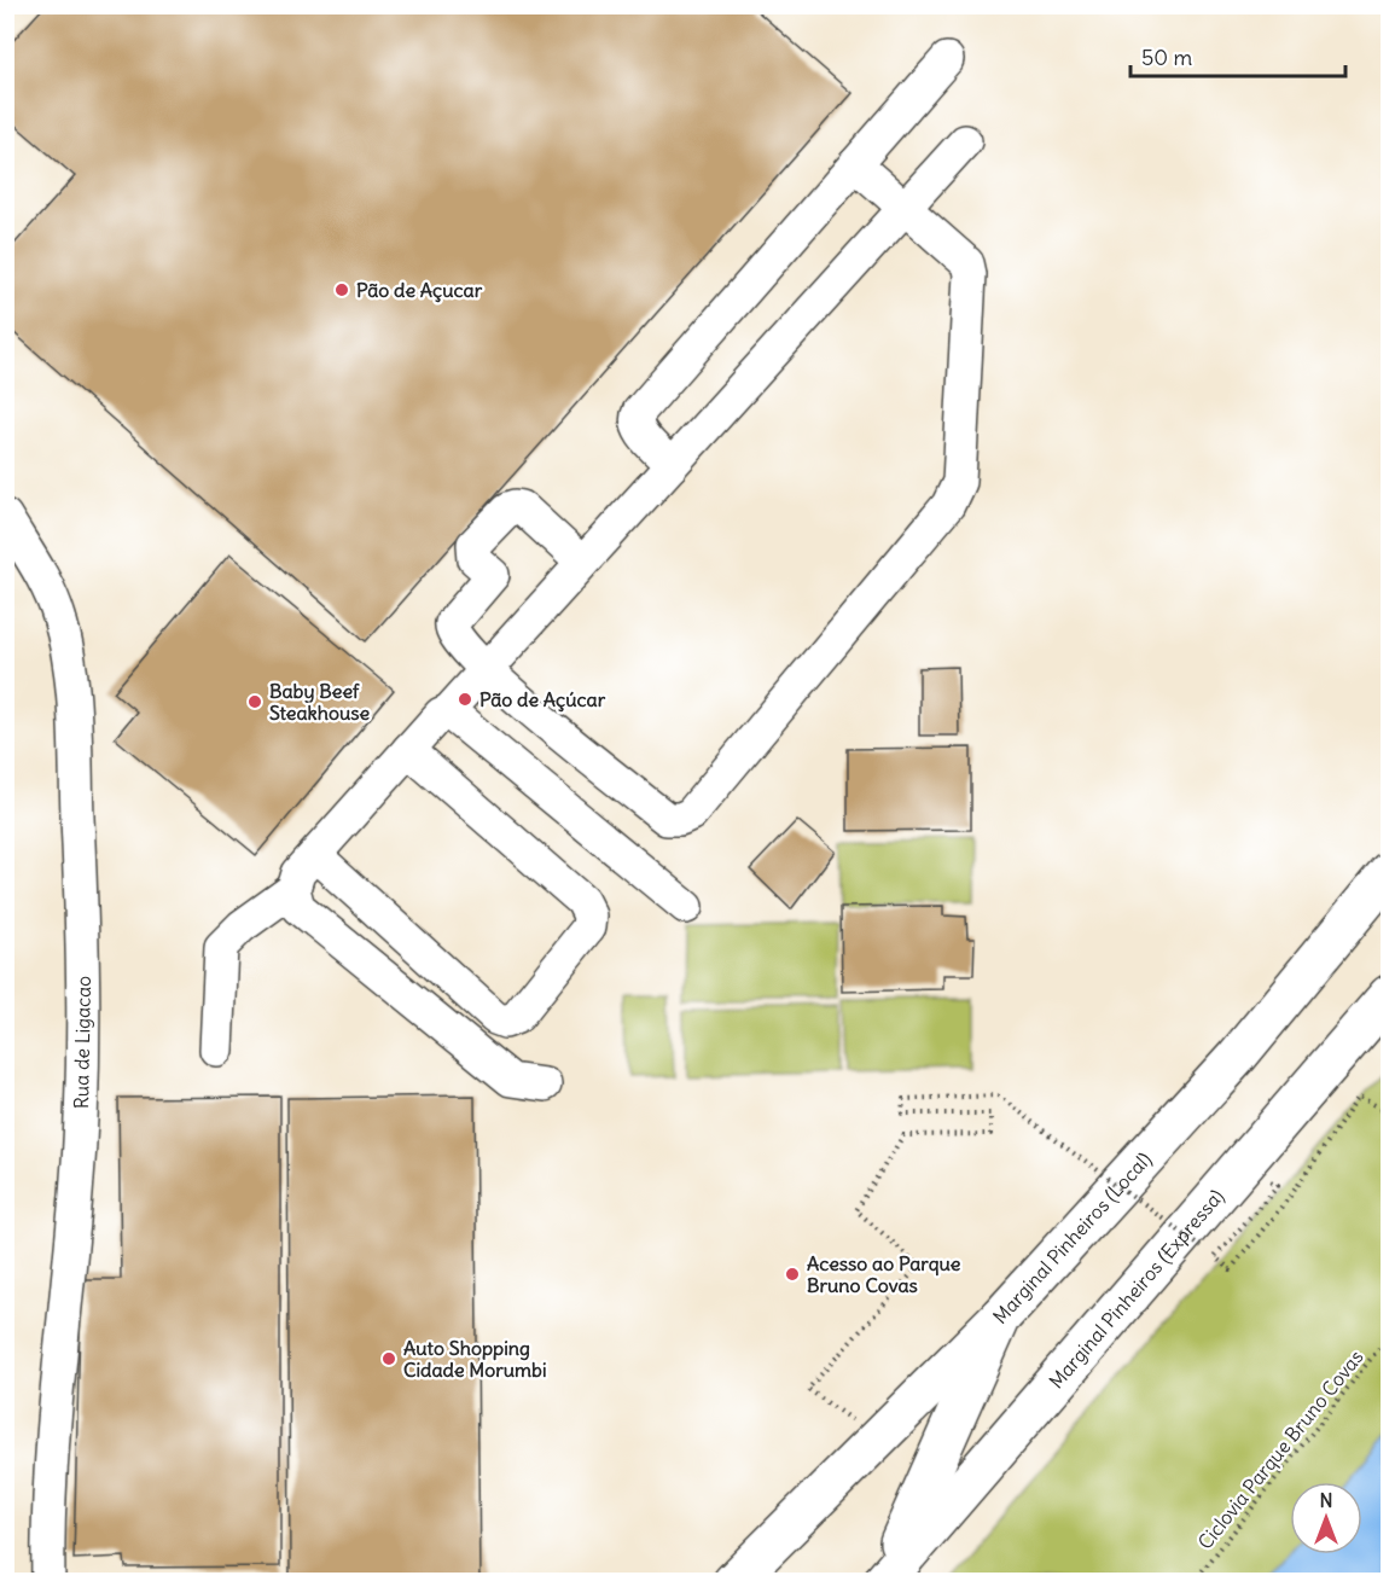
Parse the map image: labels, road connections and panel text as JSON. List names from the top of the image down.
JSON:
{
  "streets": {
    "main road": ["Marginal Pinheiros (Local)", "Marginal Pinheiros (Expressa)"],
    "lane": ["Rua de Ligacao"],
    "path": ["Ciclovia Parque Bruno Covas"]
  },
  "places": [
    "Pão de Açucar",
    "Pão de Açúcar",
    "Baby Beef Steakhouse",
    "Acesso ao Parque Bruno Covas",
    "Auto Shopping Cidade Morumbi"
  ],
  "scale_bar": "50 m",
  "north": "top"
}
